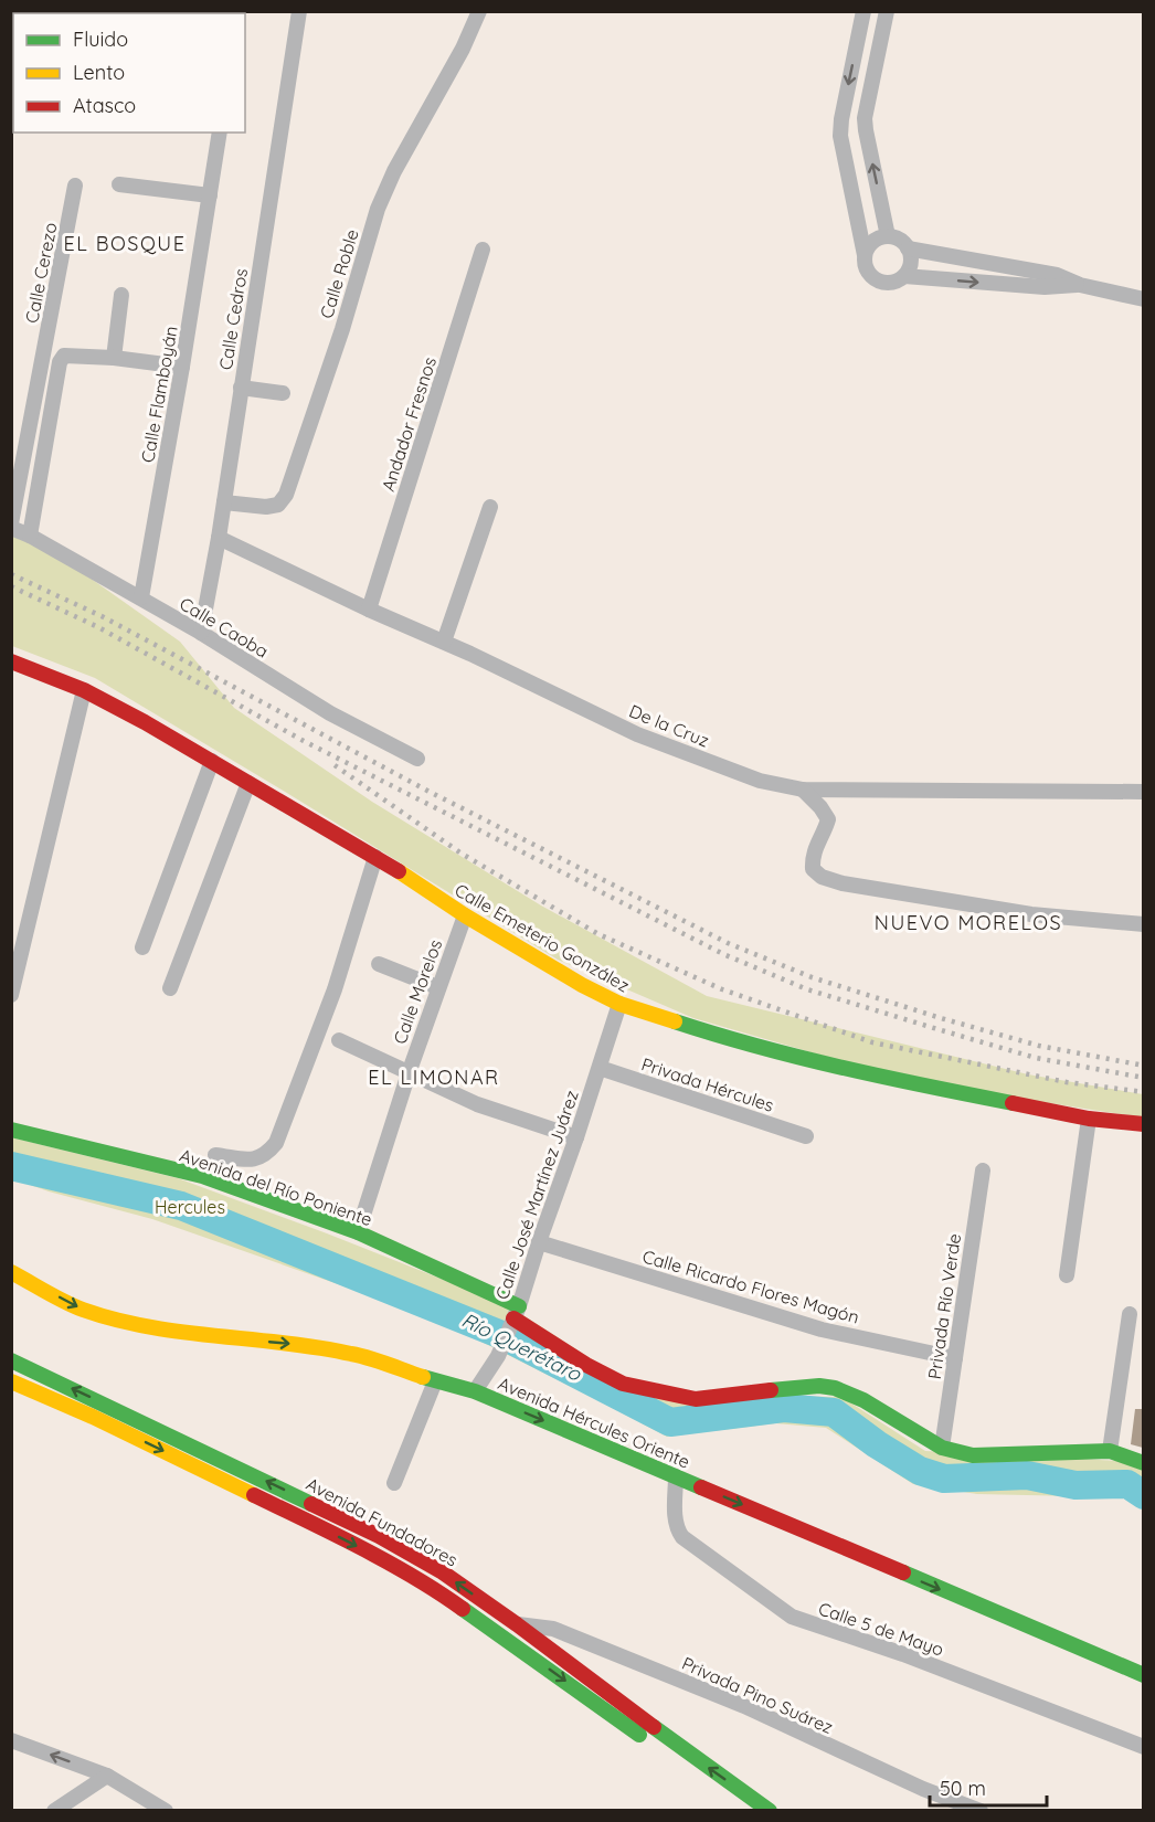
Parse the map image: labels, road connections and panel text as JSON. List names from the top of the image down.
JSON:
{
  "streets": {
    "street": [
      "Calle Cerezo",
      "Calle Roble",
      "Calle Cedros",
      "Calle Flamboyán",
      "Andador Fresnos",
      "Calle Caoba",
      "De la Cruz",
      "Calle Emeterio González",
      "Calle Morelos",
      "Privada Hércules",
      "Avenida del Río Poniente",
      "Calle José Martínez Juárez",
      "Calle Ricardo Flores Magón",
      "Privada Río Verde",
      "Avenida Hércules Oriente",
      "Avenida Fundadores",
      "Calle 5 de Mayo",
      "Privada Pino Suárez"
    ]
  },
  "crossings": [
    ["Calle Cerezo", "Calle Caoba"],
    ["Calle Roble", "Calle Cedros"],
    ["Calle Cedros", "Calle Caoba"],
    ["Calle Cedros", "De la Cruz"],
    ["Calle Flamboyán", "Calle Caoba"],
    ["Andador Fresnos", "De la Cruz"],
    ["Calle Emeterio González", "Calle Morelos"],
    ["Calle Emeterio González", "Calle José Martínez Juárez"],
    ["Calle Morelos", "Avenida del Río Poniente"],
    ["Privada Hércules", "Calle José Martínez Juárez"],
    ["Avenida del Río Poniente", "Calle José Martínez Juárez"],
    ["Avenida del Río Poniente", "Privada Río Verde"],
    ["Calle José Martínez Juárez", "Calle Ricardo Flores Magón"],
    ["Calle José Martínez Juárez", "Avenida Hércules Oriente"],
    ["Calle Ricardo Flores Magón", "Privada Río Verde"],
    ["Avenida Hércules Oriente", "Calle 5 de Mayo"],
    ["Avenida Fundadores", "Privada Pino Suárez"]
  ],
  "one_way": ["Avenida Hércules Oriente"],
  "districts": ["EL BOSQUE", "NUEVO MORELOS", "EL LIMONAR"],
  "water": ["Río Querétaro"],
  "parks": ["Hercules"],
  "legend": ["Fluido", "Lento", "Atasco"],
  "scale_bar": "50 m"
}
